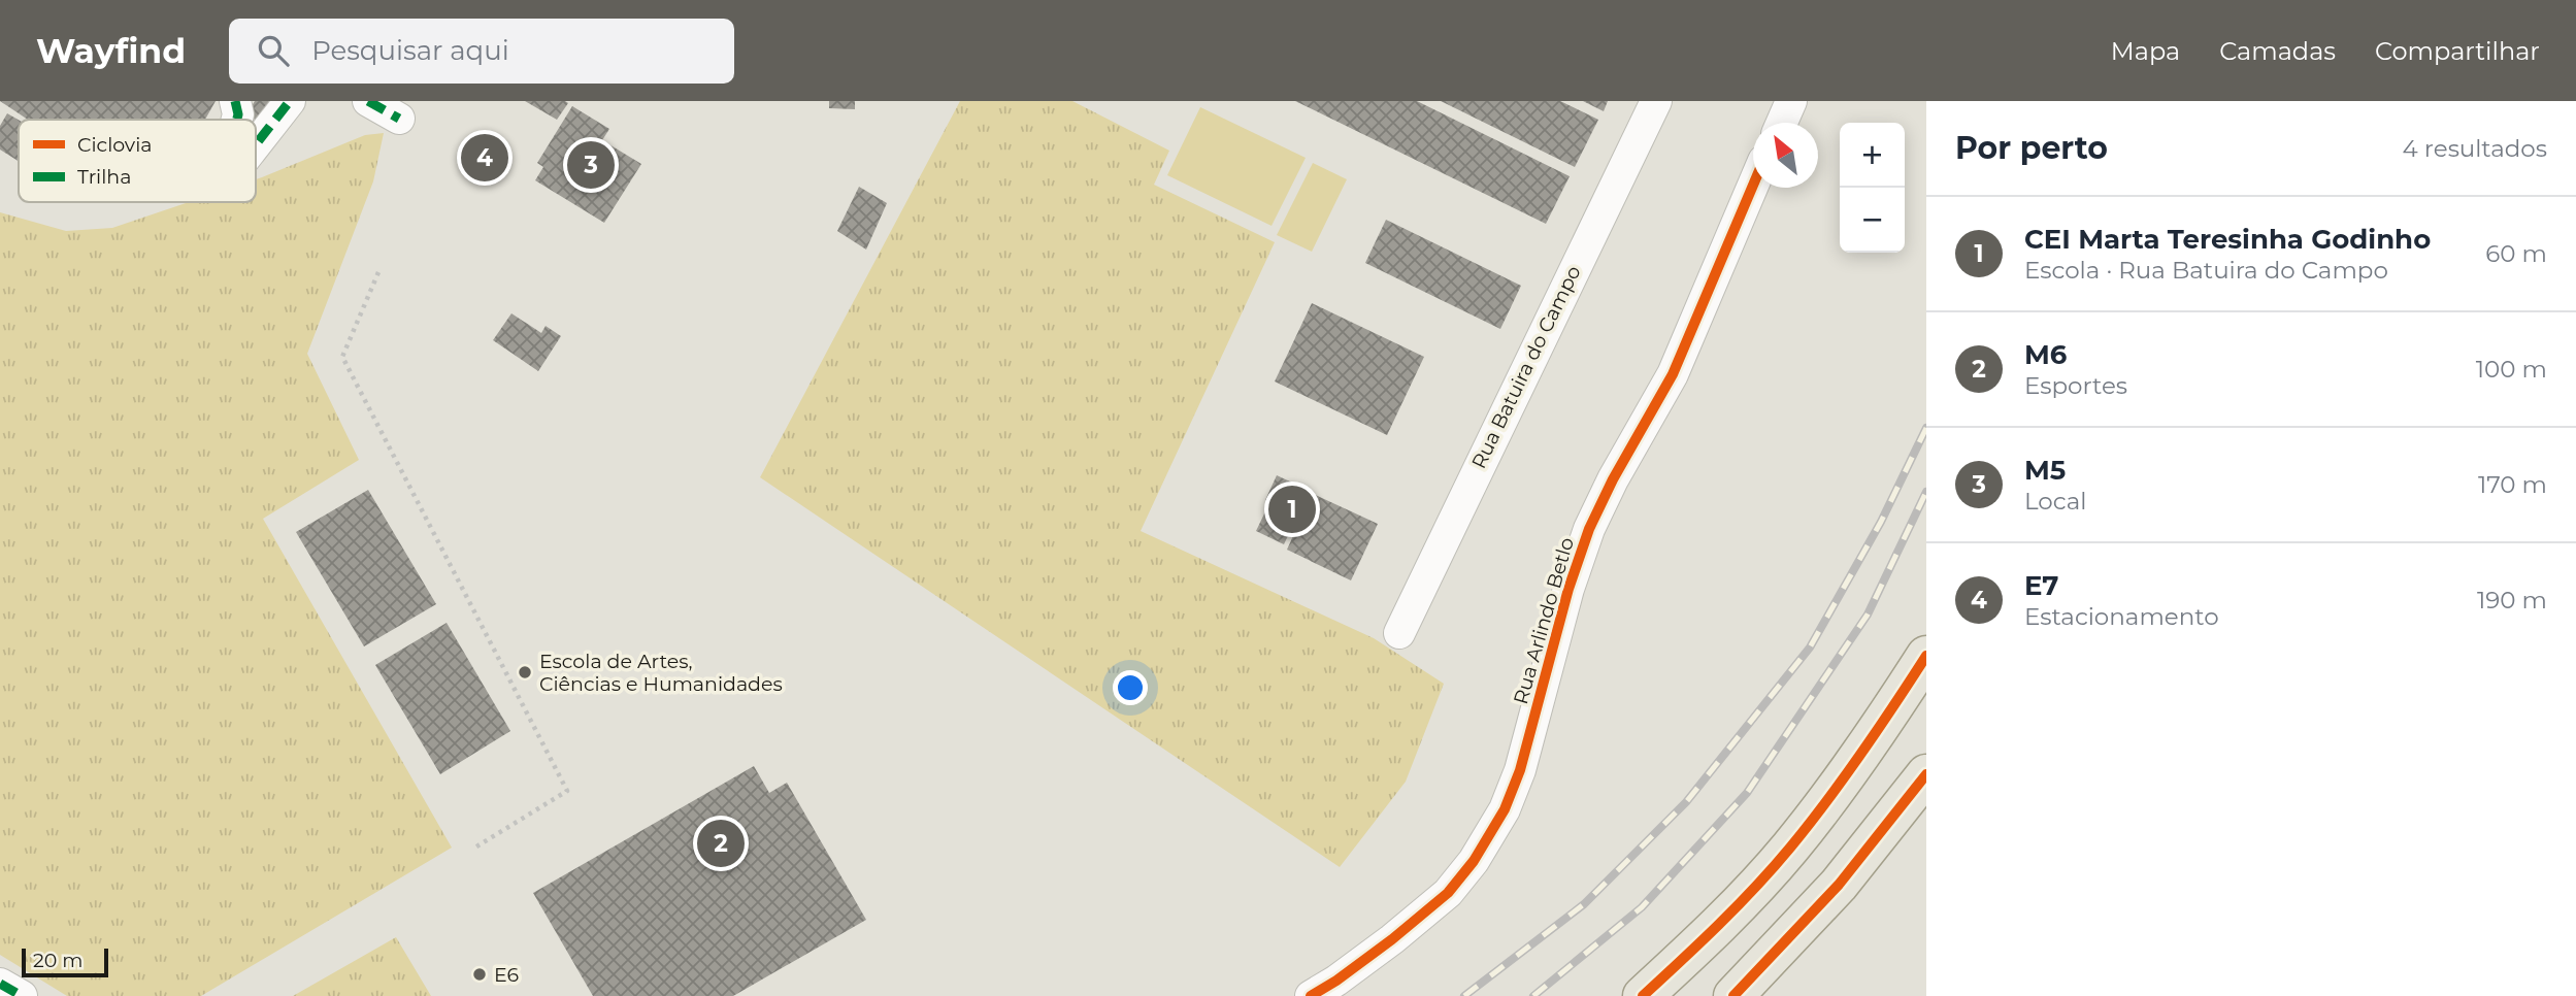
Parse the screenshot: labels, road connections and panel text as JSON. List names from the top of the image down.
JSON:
{
  "streets": {
    "street": ["Rua Batuira do Campo", "Rua Arlindo Betlo"]
  },
  "places": ["Escola de Artes, Ciências e Humanidades", "E6"],
  "legend": ["Ciclovia", "Trilha"],
  "scale_bar": "20 m",
  "north": "top left",
  "page": {
    "header": "Wayfind",
    "search": "Pesquisar aqui",
    "nav": ["Mapa", "Camadas", "Compartilhar"],
    "heading": ["Por perto", "4 resultados"],
    "map_buttons": ["+", "−"],
    "pins": [
      "4",
      "3",
      "1",
      "2"
    ],
    "list": [
      {
        "mark": "1",
        "name": "CEI Marta Teresinha Godinho",
        "note": "Escola · Rua Batuira do Campo",
        "value": "60 m"
      },
      {
        "mark": "2",
        "name": "M6",
        "note": "Esportes",
        "value": "100 m"
      },
      {
        "mark": "3",
        "name": "M5",
        "note": "Local",
        "value": "170 m"
      },
      {
        "mark": "4",
        "name": "E7",
        "note": "Estacionamento",
        "value": "190 m"
      }
    ],
    "scale": "20 m"
  }
}
